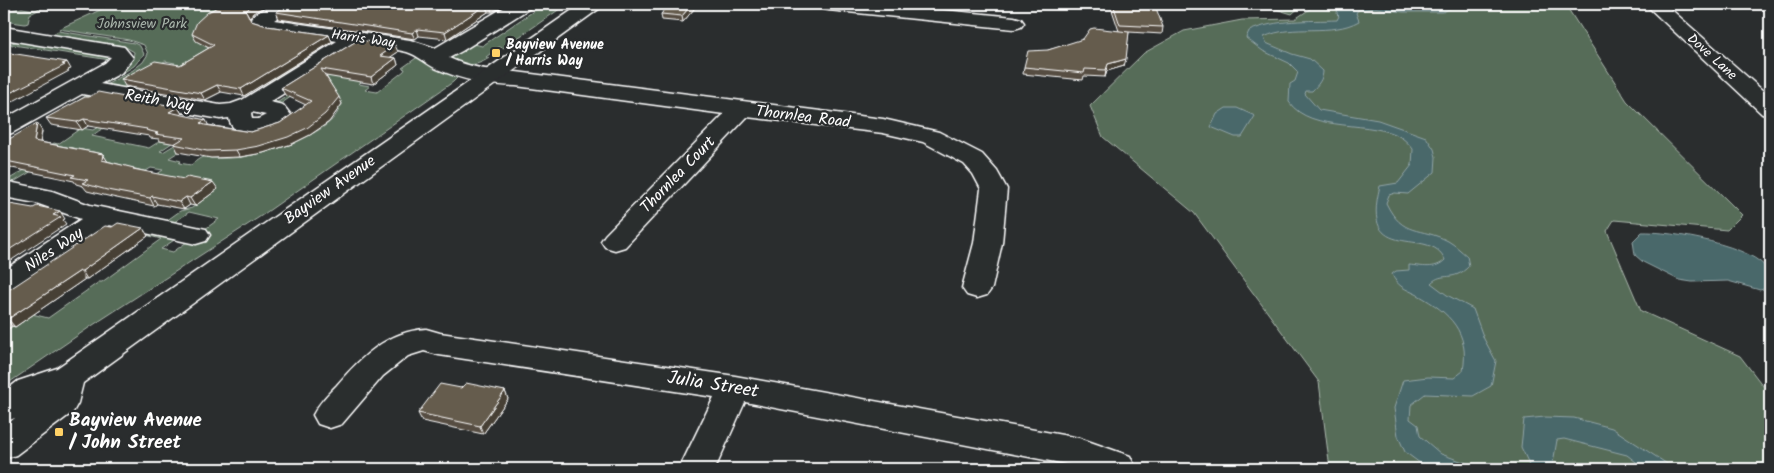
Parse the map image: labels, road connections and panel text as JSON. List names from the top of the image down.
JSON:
{
  "streets": {
    "street": [
      "Harris Way",
      "Dove Lane",
      "Reith Way",
      "Thornlea Road",
      "Thornlea Court",
      "Bayview Avenue",
      "Niles Way",
      "Julia Street"
    ]
  },
  "crossings": [
    ["Harris Way", "Reith Way"],
    ["Harris Way", "Thornlea Road"],
    ["Harris Way", "Bayview Avenue"],
    ["Thornlea Road", "Thornlea Court"],
    ["Thornlea Road", "Bayview Avenue"]
  ],
  "parks": ["Johnsview Park"],
  "places": {
    "transit": ["Bayview Avenue / Harris Way", "Bayview Avenue / John Street"]
  }
}
